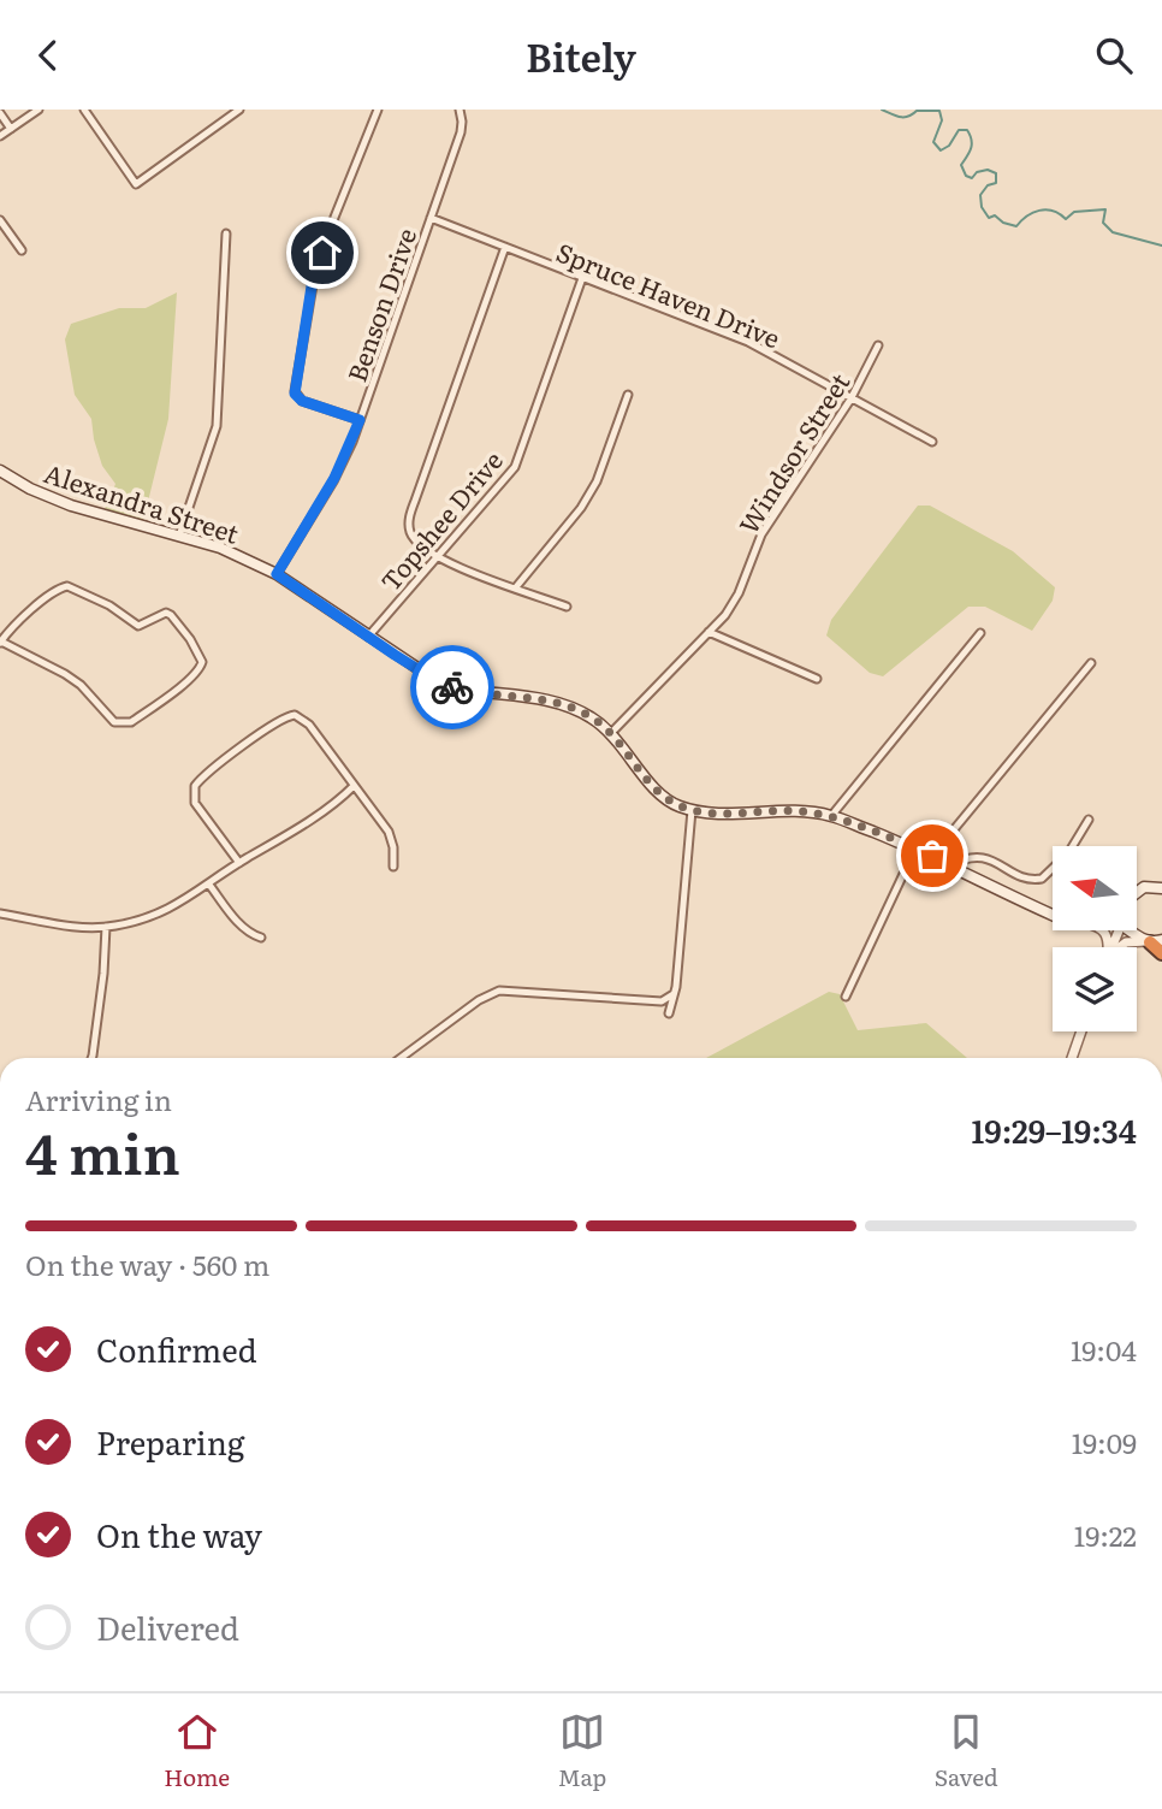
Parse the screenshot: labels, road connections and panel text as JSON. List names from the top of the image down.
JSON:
{
  "streets": {
    "main road": ["Alexandra Street"],
    "street": [
      "Spruce Haven Drive",
      "Benson Drive",
      "Windsor Street",
      "Topshee Drive"
    ]
  },
  "crossings": [
    ["Spruce Haven Drive", "Benson Drive"],
    ["Spruce Haven Drive", "Windsor Street"],
    ["Spruce Haven Drive", "Topshee Drive"],
    ["Benson Drive", "Alexandra Street"],
    ["Windsor Street", "Alexandra Street"],
    ["Alexandra Street", "Topshee Drive"]
  ],
  "north": "left",
  "page": {
    "header": "Bitely",
    "heading": ["4 min", "Arriving in", "19:29–19:34"],
    "bar": "On the way · 560 m",
    "list": [
      ["Confirmed", "19:04"],
      ["Preparing", "19:09"],
      ["On the way", "19:22"],
      "Delivered"
    ],
    "tabs": ["Home", "Map", "Saved"]
  }
}
